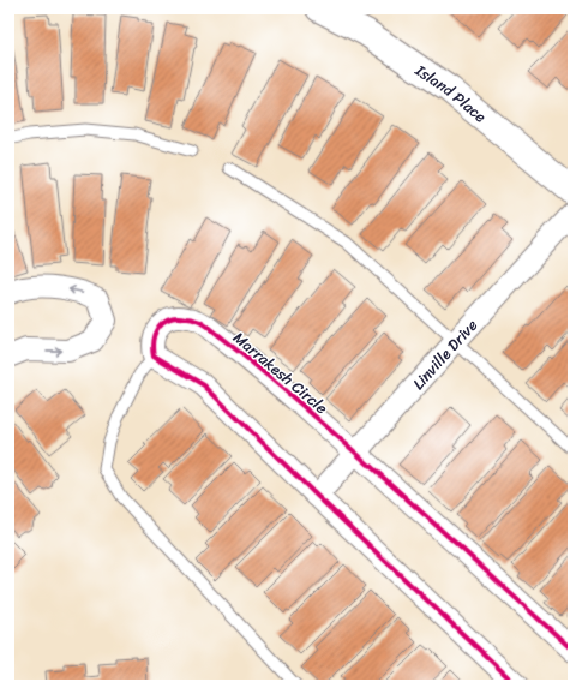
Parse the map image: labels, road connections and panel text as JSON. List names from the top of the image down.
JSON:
{
  "streets": {
    "street": ["Island Place", "Linville Drive", "Marrakesh Circle"]
  },
  "crossings": [
    ["Linville Drive", "Marrakesh Circle"]
  ]
}
